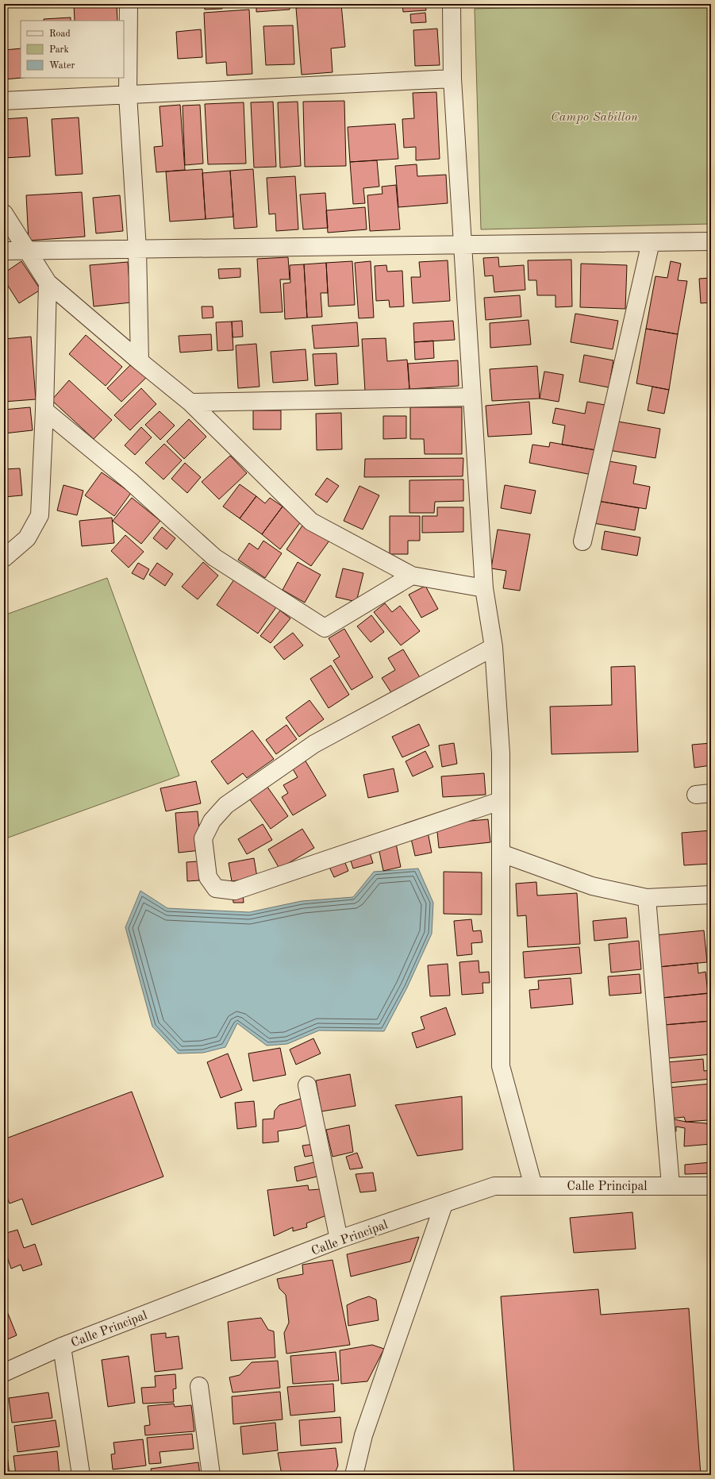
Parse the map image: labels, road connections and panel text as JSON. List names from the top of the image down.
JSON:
{
  "streets": {
    "street": ["Calle Principal"]
  },
  "parks": ["Campo Sabillon"],
  "legend": ["Road", "Park", "Water"]
}
